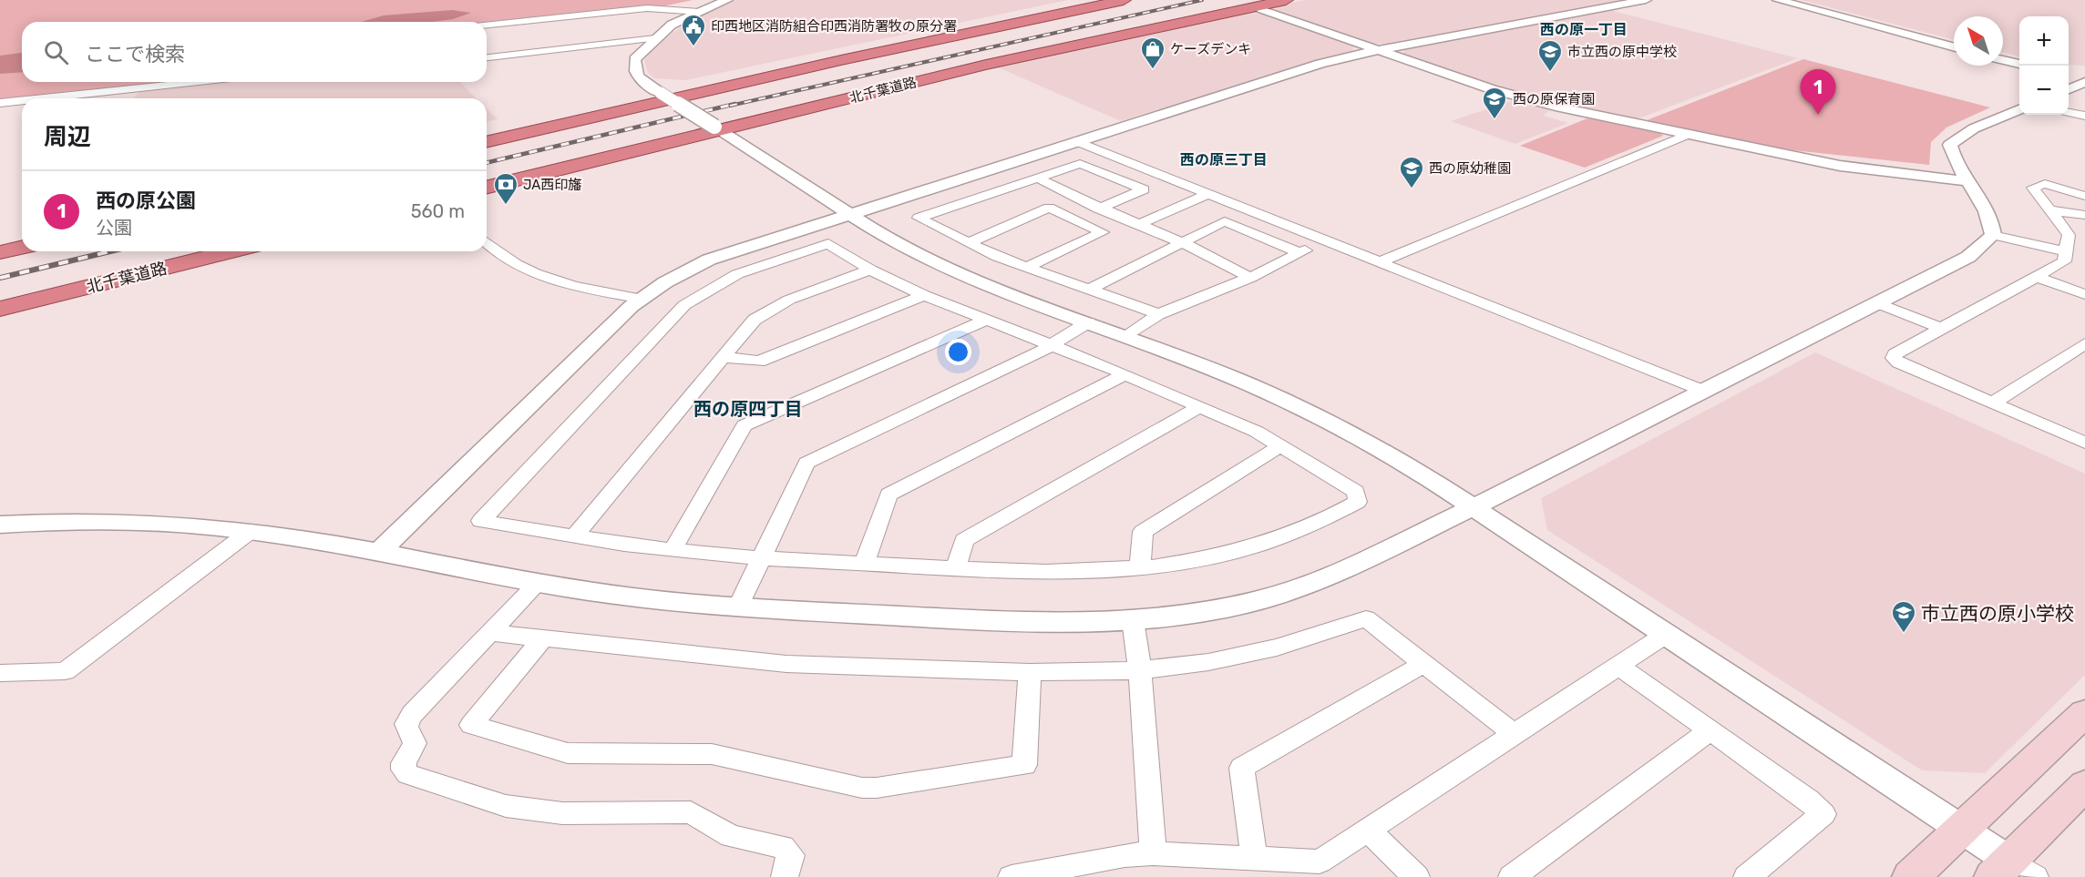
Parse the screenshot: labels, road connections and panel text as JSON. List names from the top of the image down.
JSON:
{
  "streets": {
    "highway": ["北千葉道路"]
  },
  "districts": ["西の原一丁目", "西の原三丁目", "西の原四丁目"],
  "places": {
    "public building": ["印西地区消防組合印西消防署牧の原分署"],
    "shop": ["ケーズデンキ"],
    "school or university": [
      "市立西の原中学校",
      "西の原保育園",
      "西の原幼稚園",
      "市立西の原小学校"
    ],
    "bank": ["JA西印旛"]
  },
  "north": "top left",
  "page": {
    "map_buttons": ["+", "−"],
    "search": "ここで検索",
    "pins": "1",
    "heading": "周辺",
    "list": [
      {
        "mark": "1",
        "name": "西の原公園",
        "note": "公園",
        "value": "560 m"
      }
    ]
  }
}
